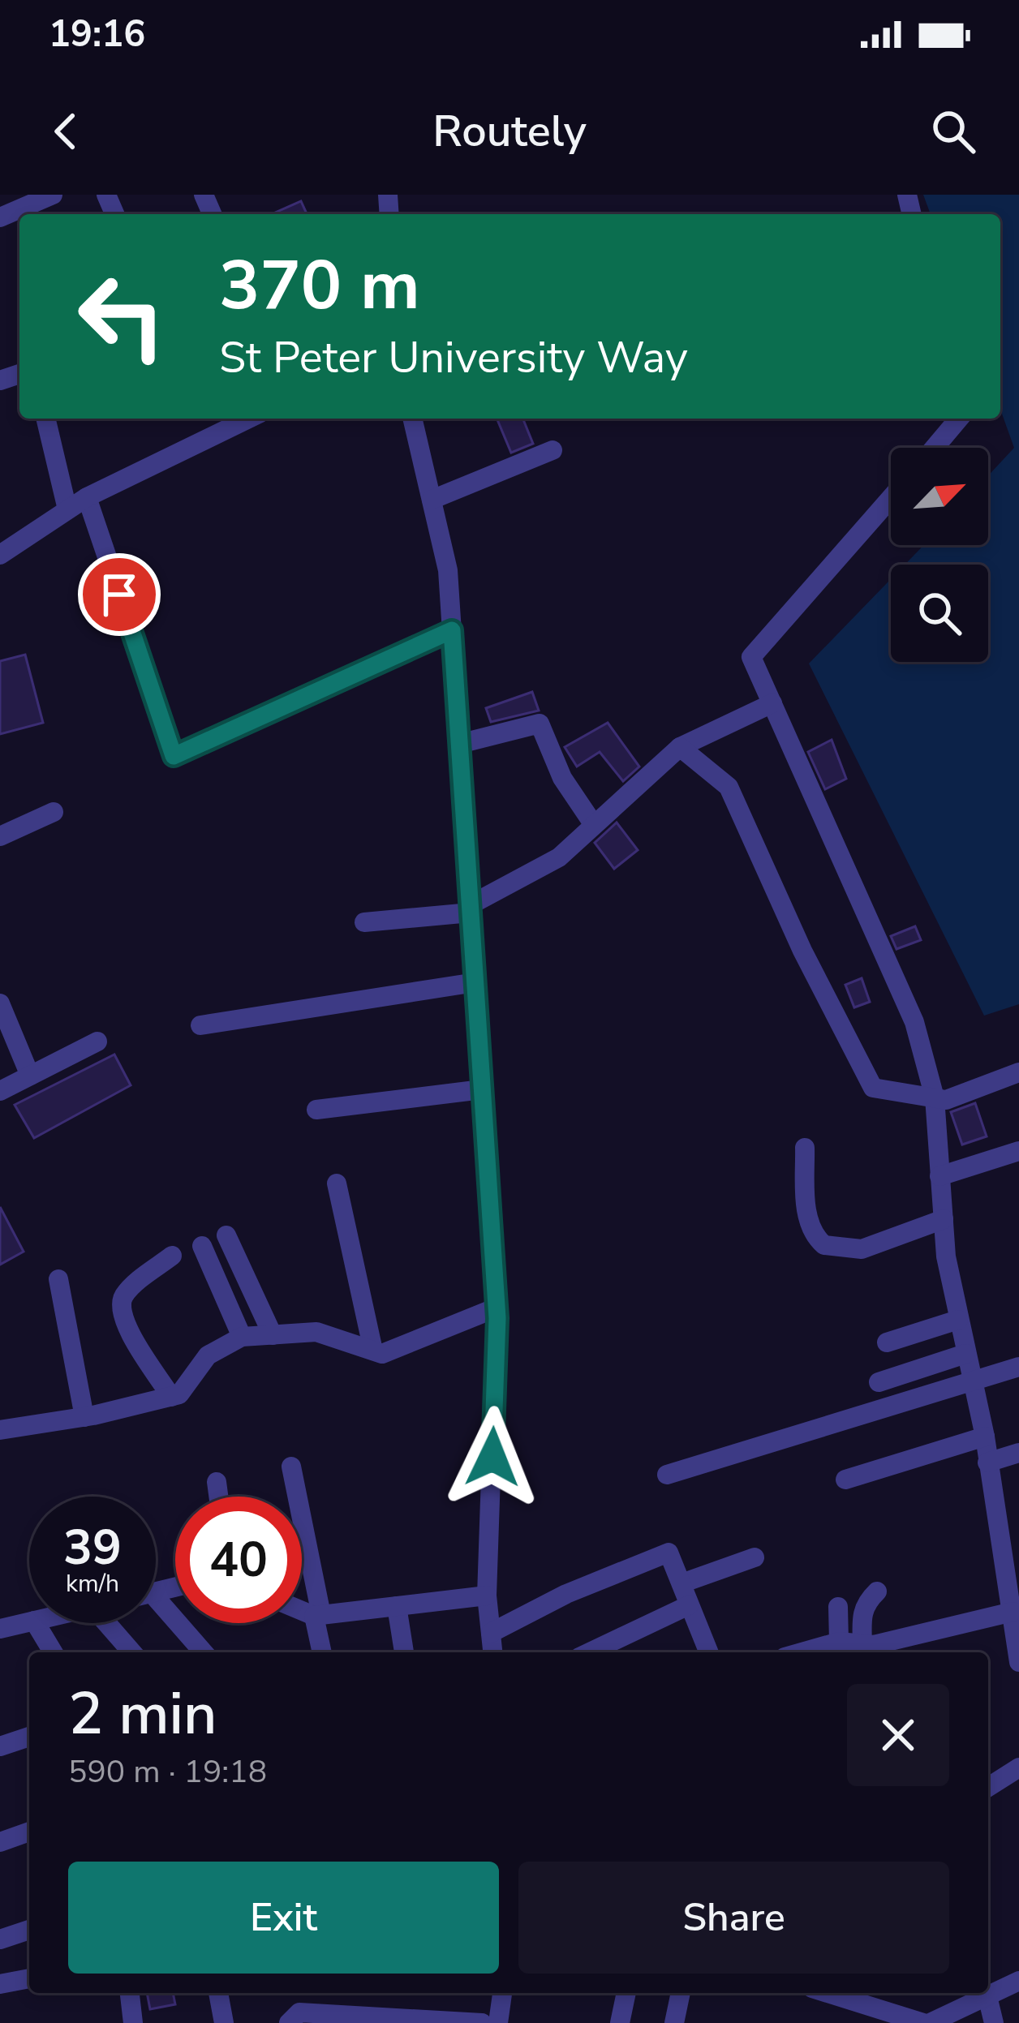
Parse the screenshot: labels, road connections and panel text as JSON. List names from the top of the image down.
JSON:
{
  "north": "top right",
  "page": {
    "status": "19:16",
    "header": "Routely",
    "turn": ["370 m", "St Peter University Way"],
    "speed": "39 km/h",
    "limit": "40",
    "heading": ["2 min", "590 m · 19:18"],
    "buttons": ["Exit", "Share"]
  }
}
